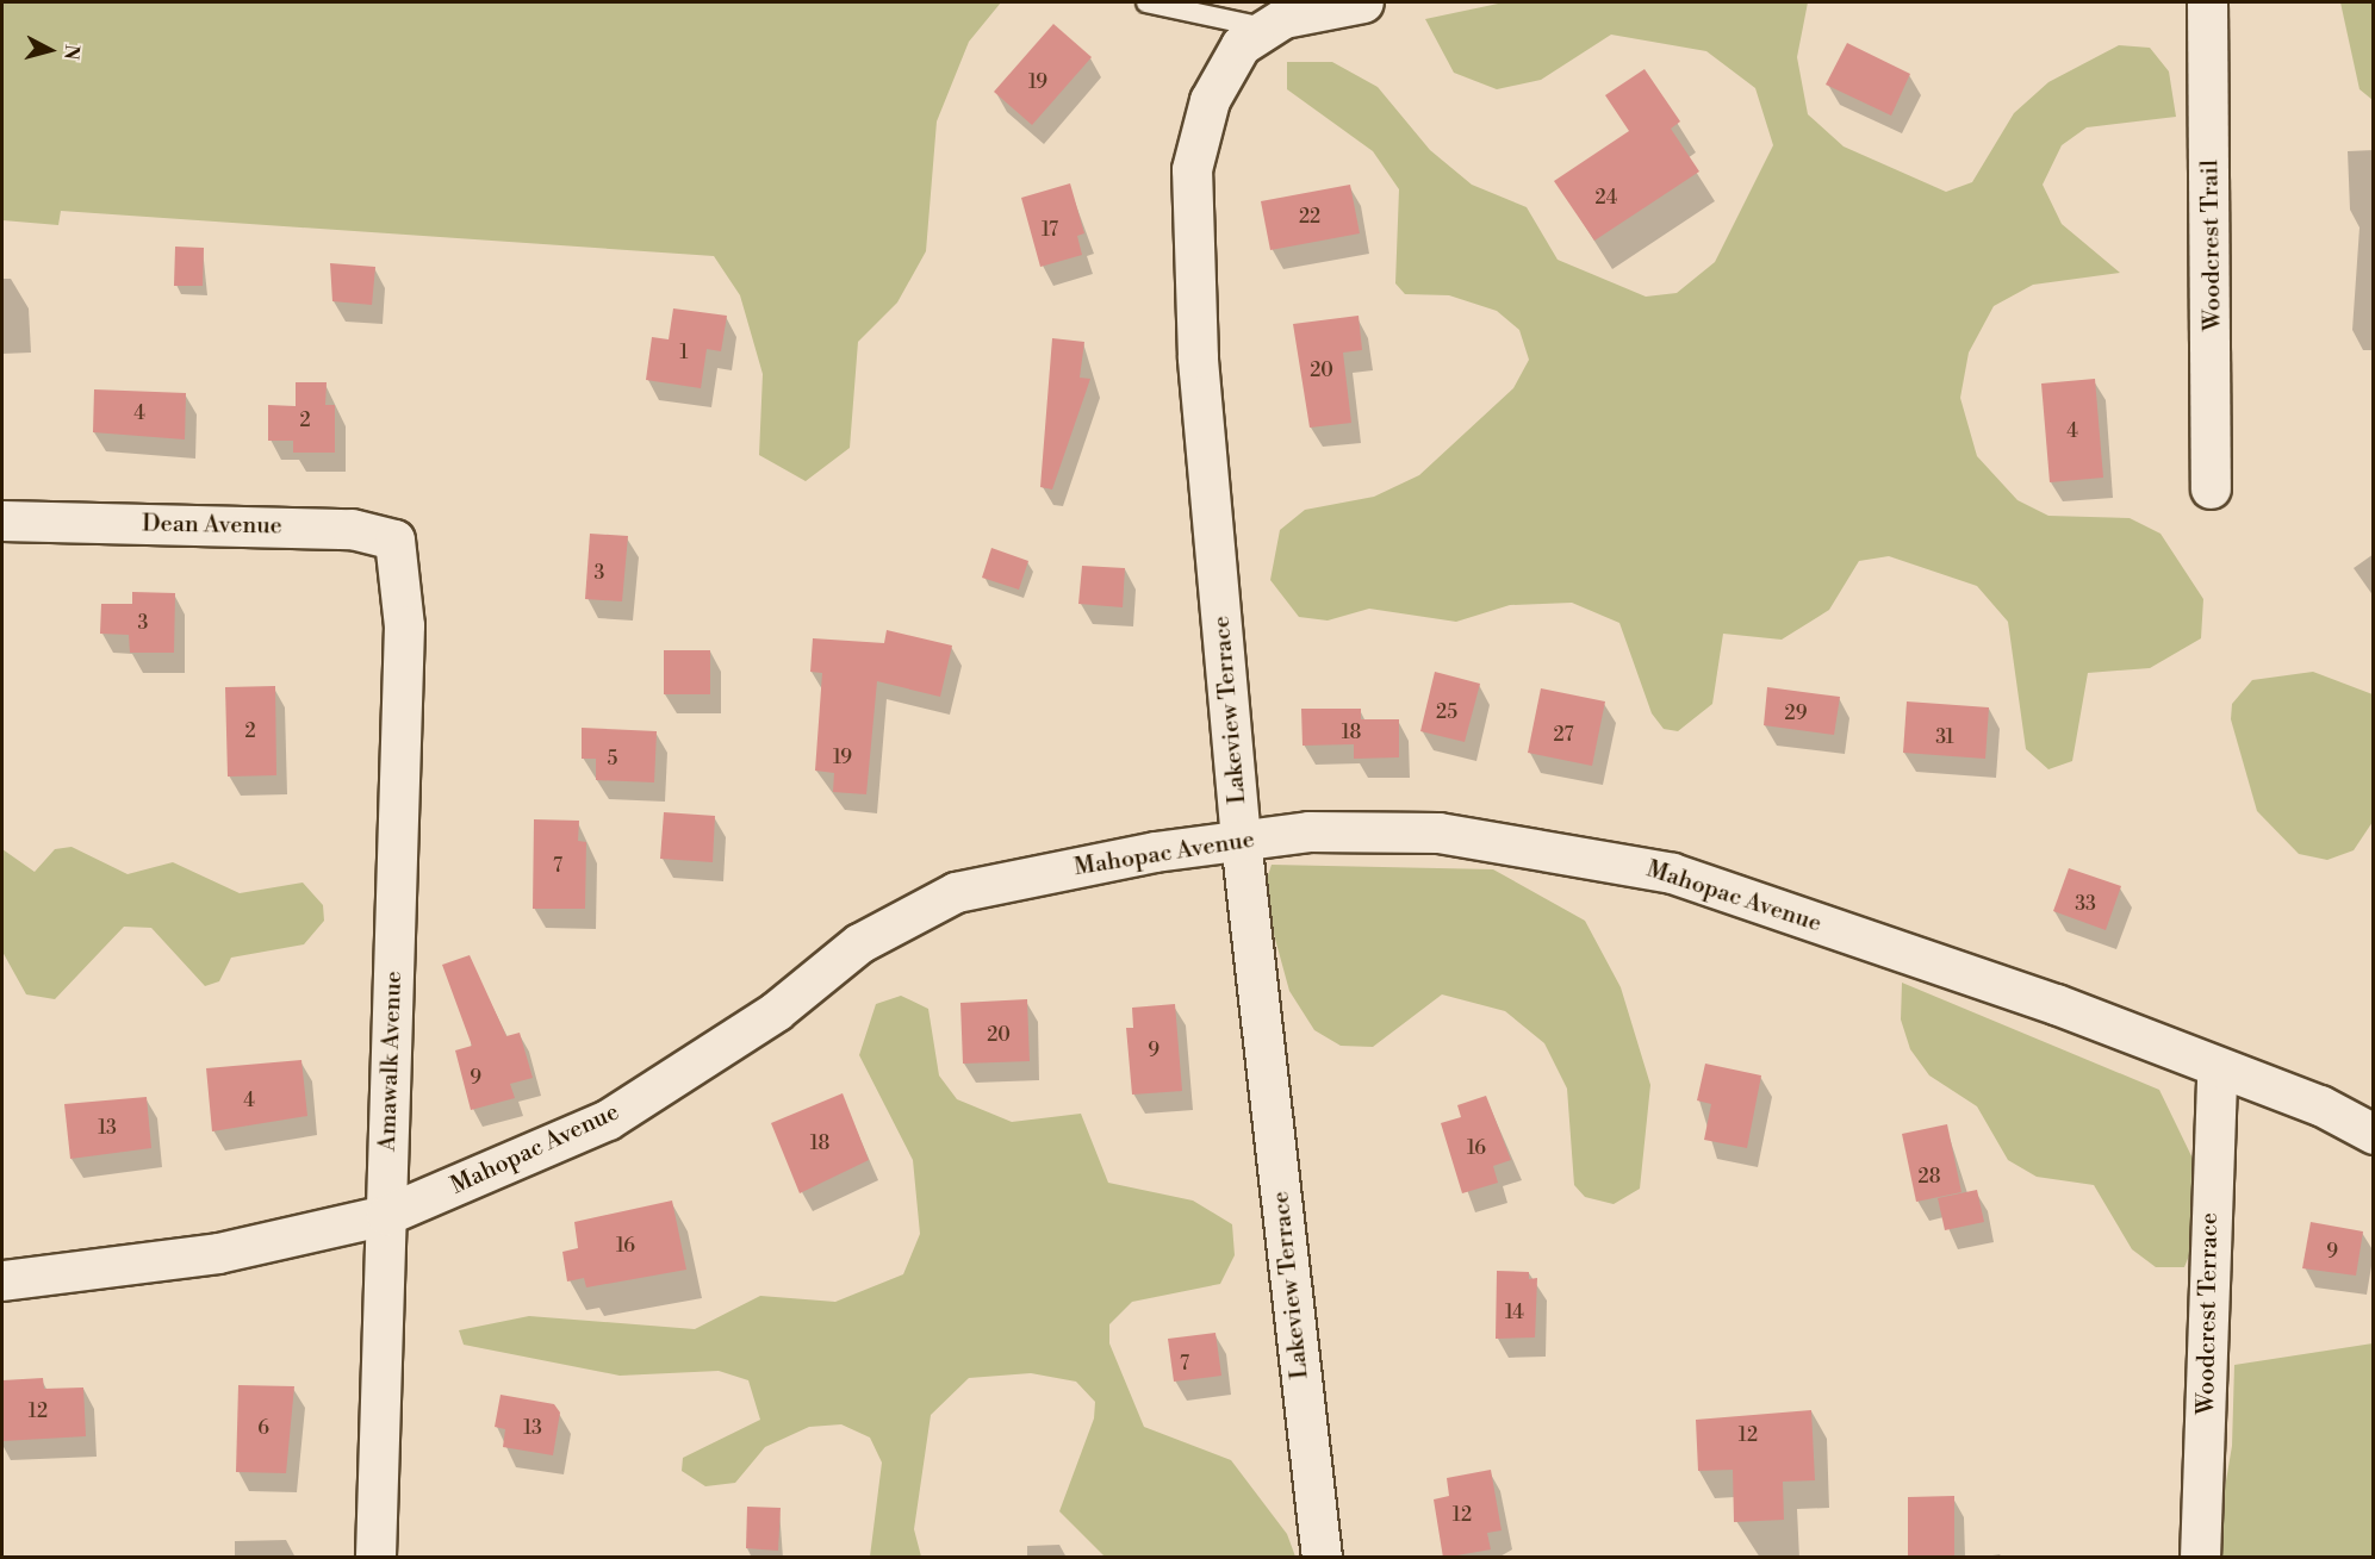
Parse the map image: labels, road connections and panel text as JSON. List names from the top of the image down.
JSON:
{
  "streets": {
    "street": [
      "Woodcrest Trail",
      "Dean Avenue",
      "Lakeview Terrace",
      "Mahopac Avenue",
      "Amawalk Avenue",
      "Woodcrest Terrace"
    ]
  },
  "crossings": [
    ["Dean Avenue", "Amawalk Avenue"],
    ["Lakeview Terrace", "Mahopac Avenue"],
    ["Mahopac Avenue", "Amawalk Avenue"],
    ["Mahopac Avenue", "Woodcrest Terrace"]
  ],
  "house_numbers": [
    "19",
    "24",
    "22",
    "17",
    "1",
    "20",
    "4",
    "2",
    "4",
    "3",
    "3",
    "25",
    "29",
    "2",
    "18",
    "27",
    "31",
    "19",
    "5",
    "7",
    "33",
    "20",
    "9",
    "9",
    "4",
    "13",
    "18",
    "16",
    "28",
    "16",
    "9",
    "14",
    "7",
    "12",
    "6",
    "13",
    "12",
    "12"
  ],
  "north": "right"
}
